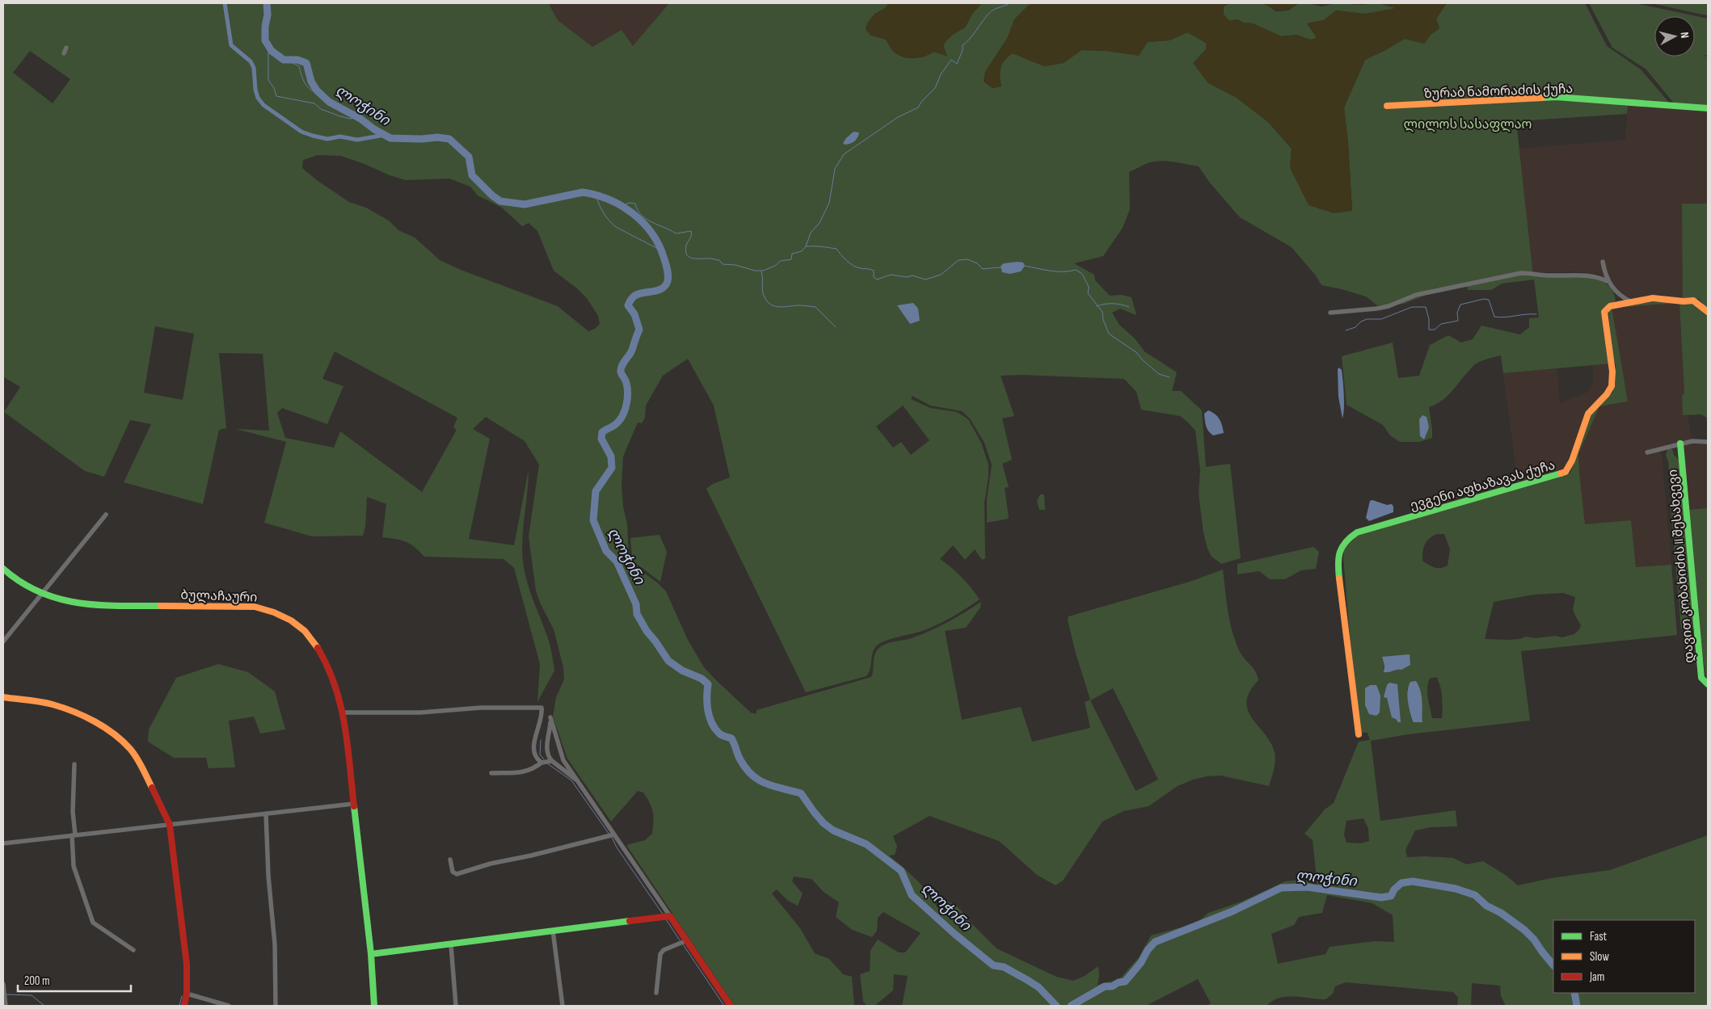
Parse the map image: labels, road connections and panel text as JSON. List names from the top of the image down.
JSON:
{
  "streets": {
    "street": [
      "ზურაბ ნამორაძის ქუჩა",
      "ევგენი აფხაზავას ქუჩა",
      "დავით კობახიძის II შესახვევი",
      "ბულაჩაური"
    ]
  },
  "water": ["ლოჭინი"],
  "parks": ["ლილოს სასაფლაო"],
  "legend": ["Fast", "Slow", "Jam"],
  "scale_bar": "200 m",
  "north": "right"
}
